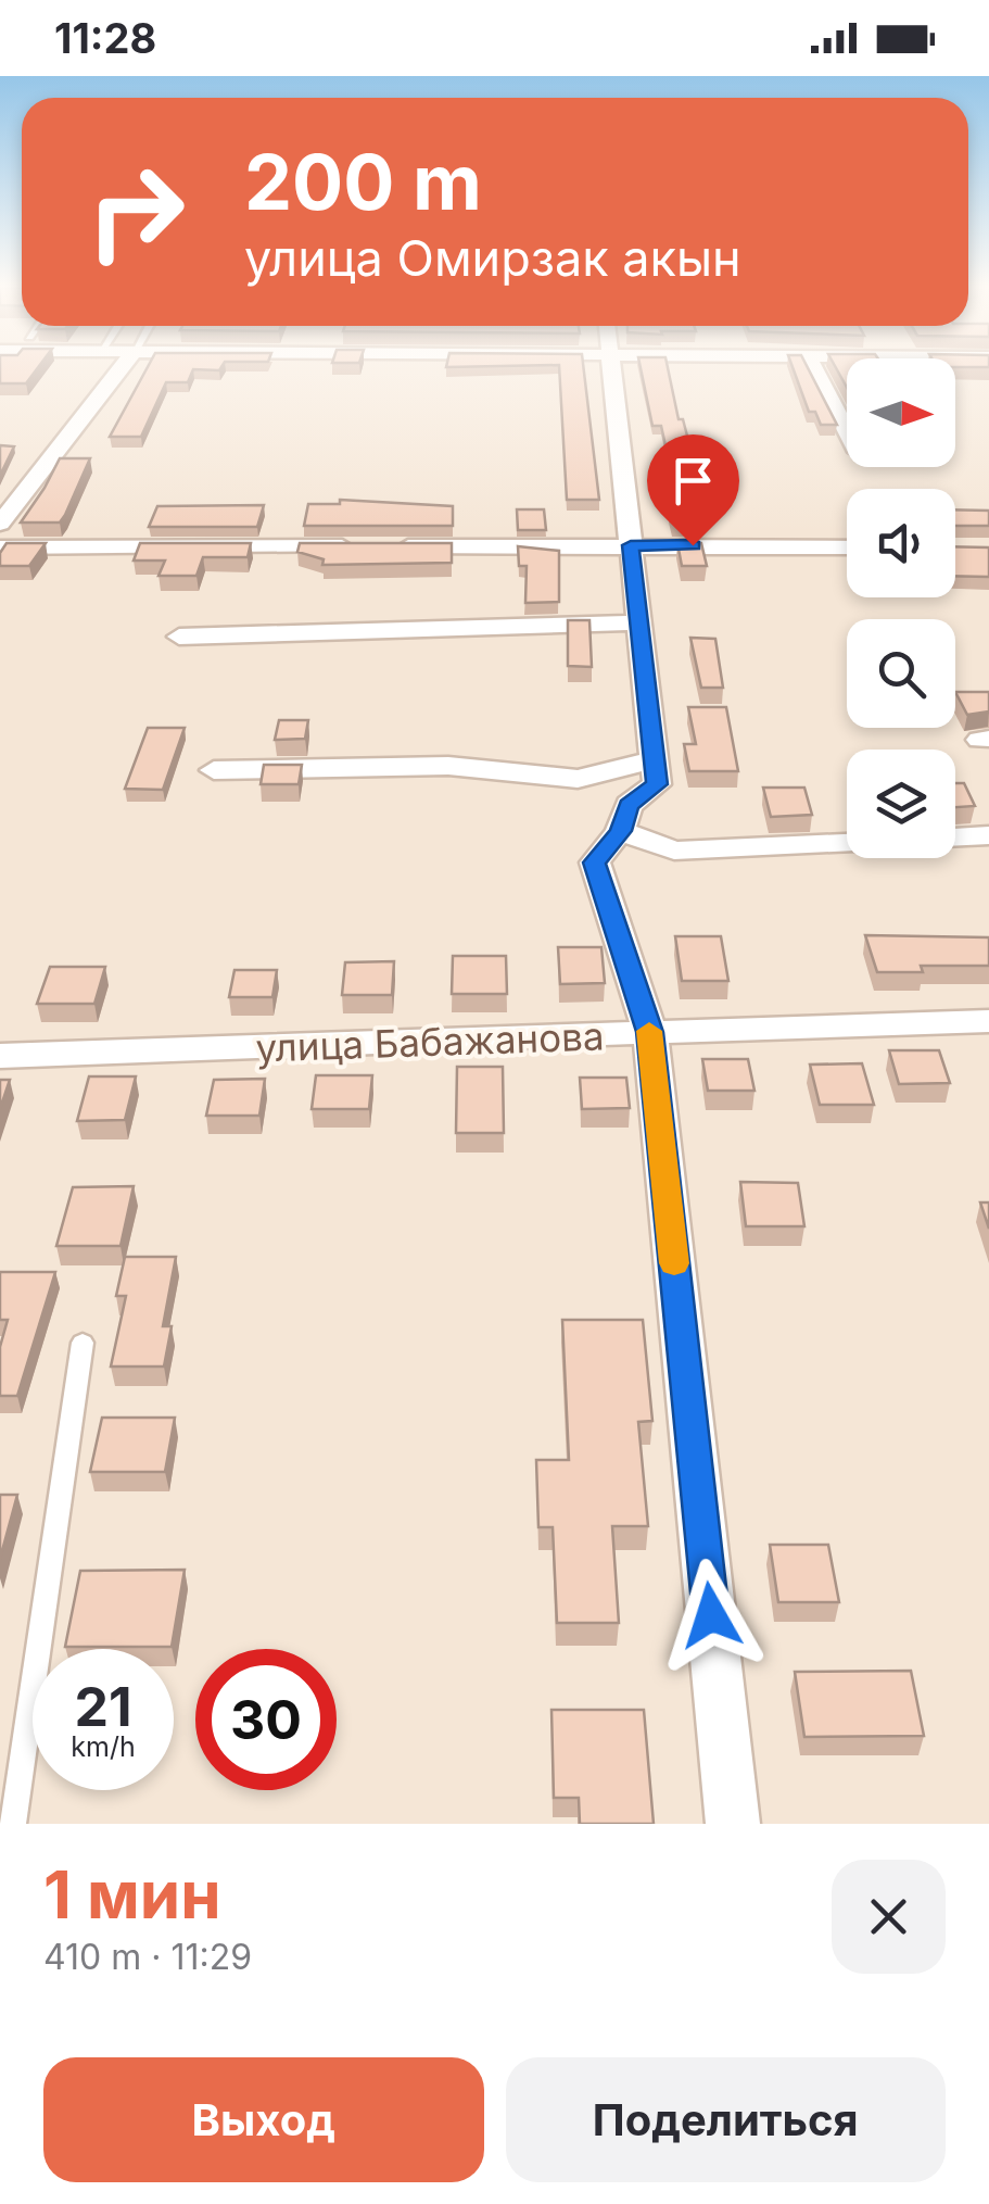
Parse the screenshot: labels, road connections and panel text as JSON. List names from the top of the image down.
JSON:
{
  "streets": {
    "street": ["улица Бабажанова"]
  },
  "north": "right",
  "page": {
    "status": "11:28",
    "turn": ["200 m", "улица Омирзак акын"],
    "speed": "21 km/h",
    "limit": "30",
    "heading": ["1 мин", "410 m · 11:29"],
    "buttons": ["Выход", "Поделиться"]
  }
}
